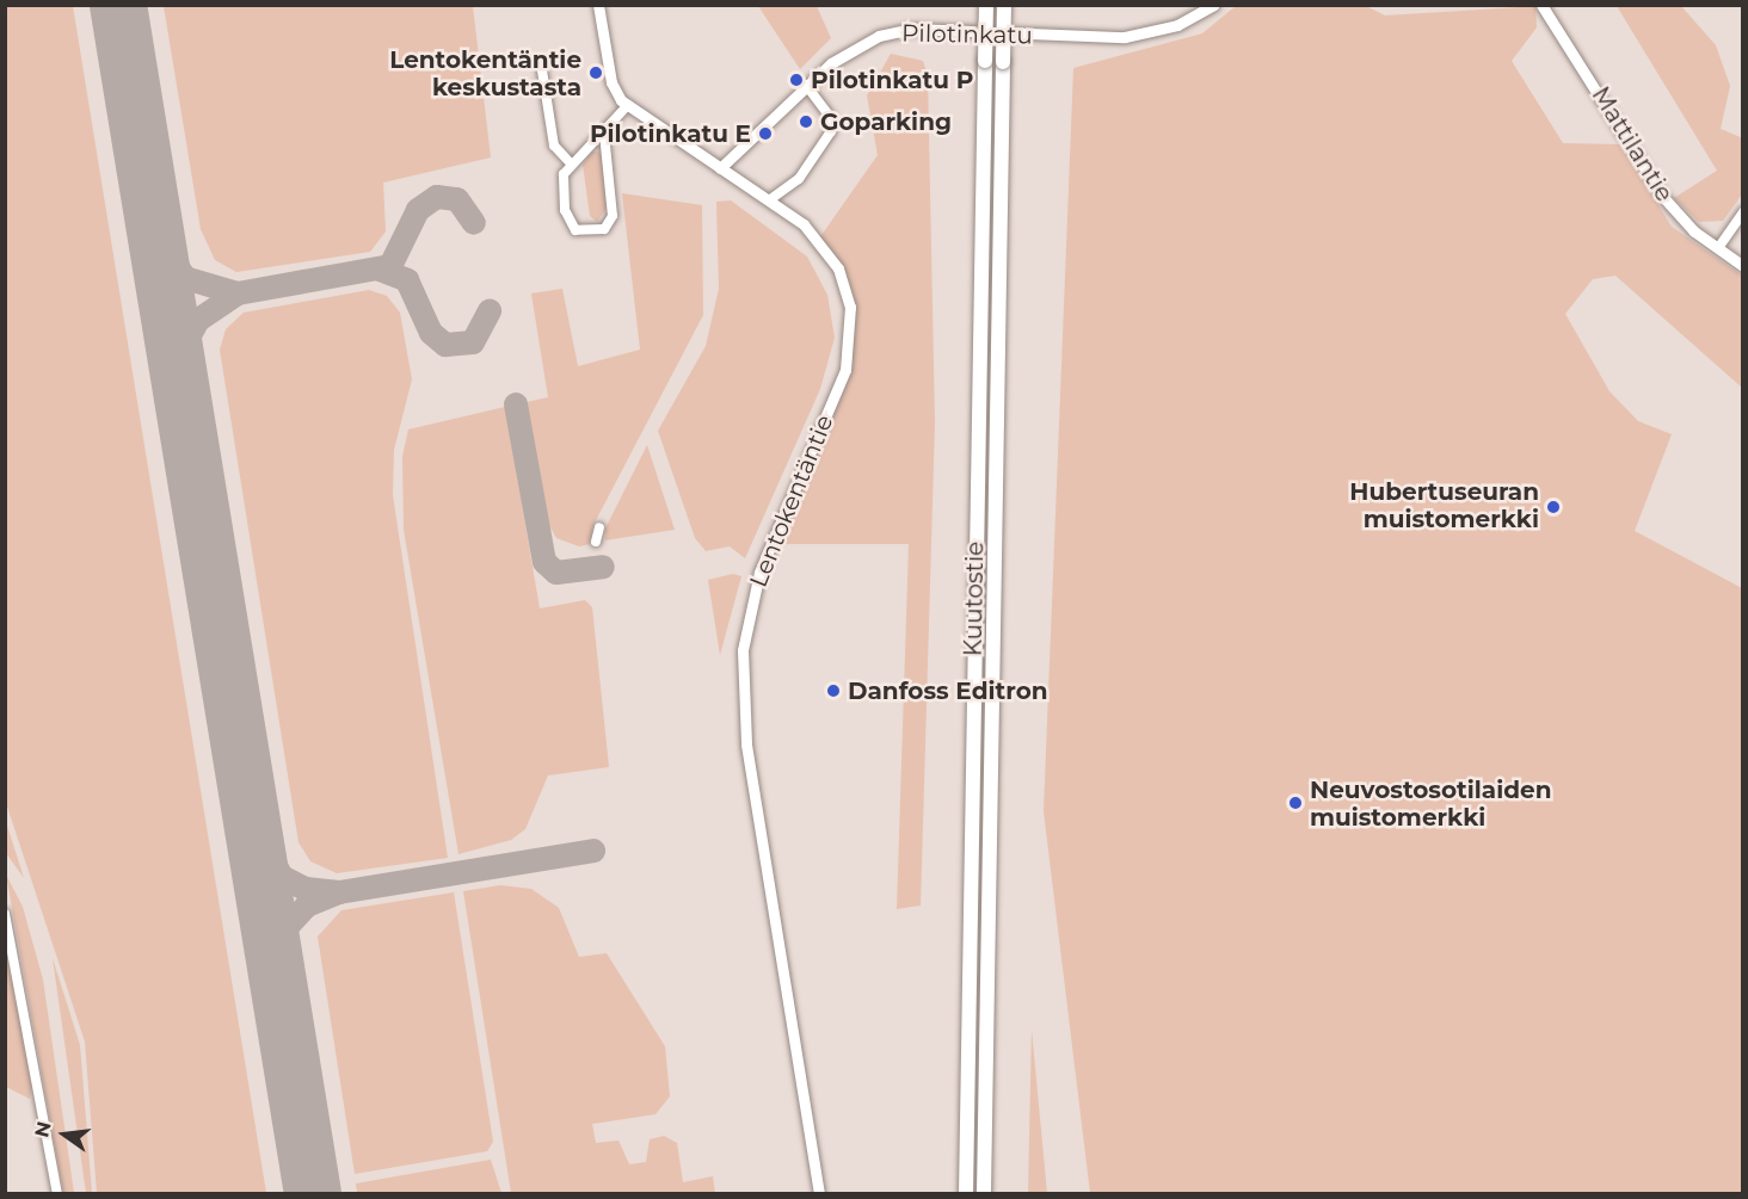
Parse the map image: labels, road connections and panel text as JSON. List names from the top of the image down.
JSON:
{
  "streets": {
    "highway": ["Kuutostie"],
    "street": ["Pilotinkatu", "Mattilantie", "Lentokentäntie"]
  },
  "crossings": [
    ["Pilotinkatu", "Lentokentäntie"]
  ],
  "places": [
    "Lentokentäntie keskustasta",
    "Pilotinkatu P",
    "Goparking",
    "Pilotinkatu E",
    "Hubertuseuran muistomerkki",
    "Danfoss Editron",
    "Neuvostosotilaiden muistomerkki"
  ],
  "north": "left"
}
